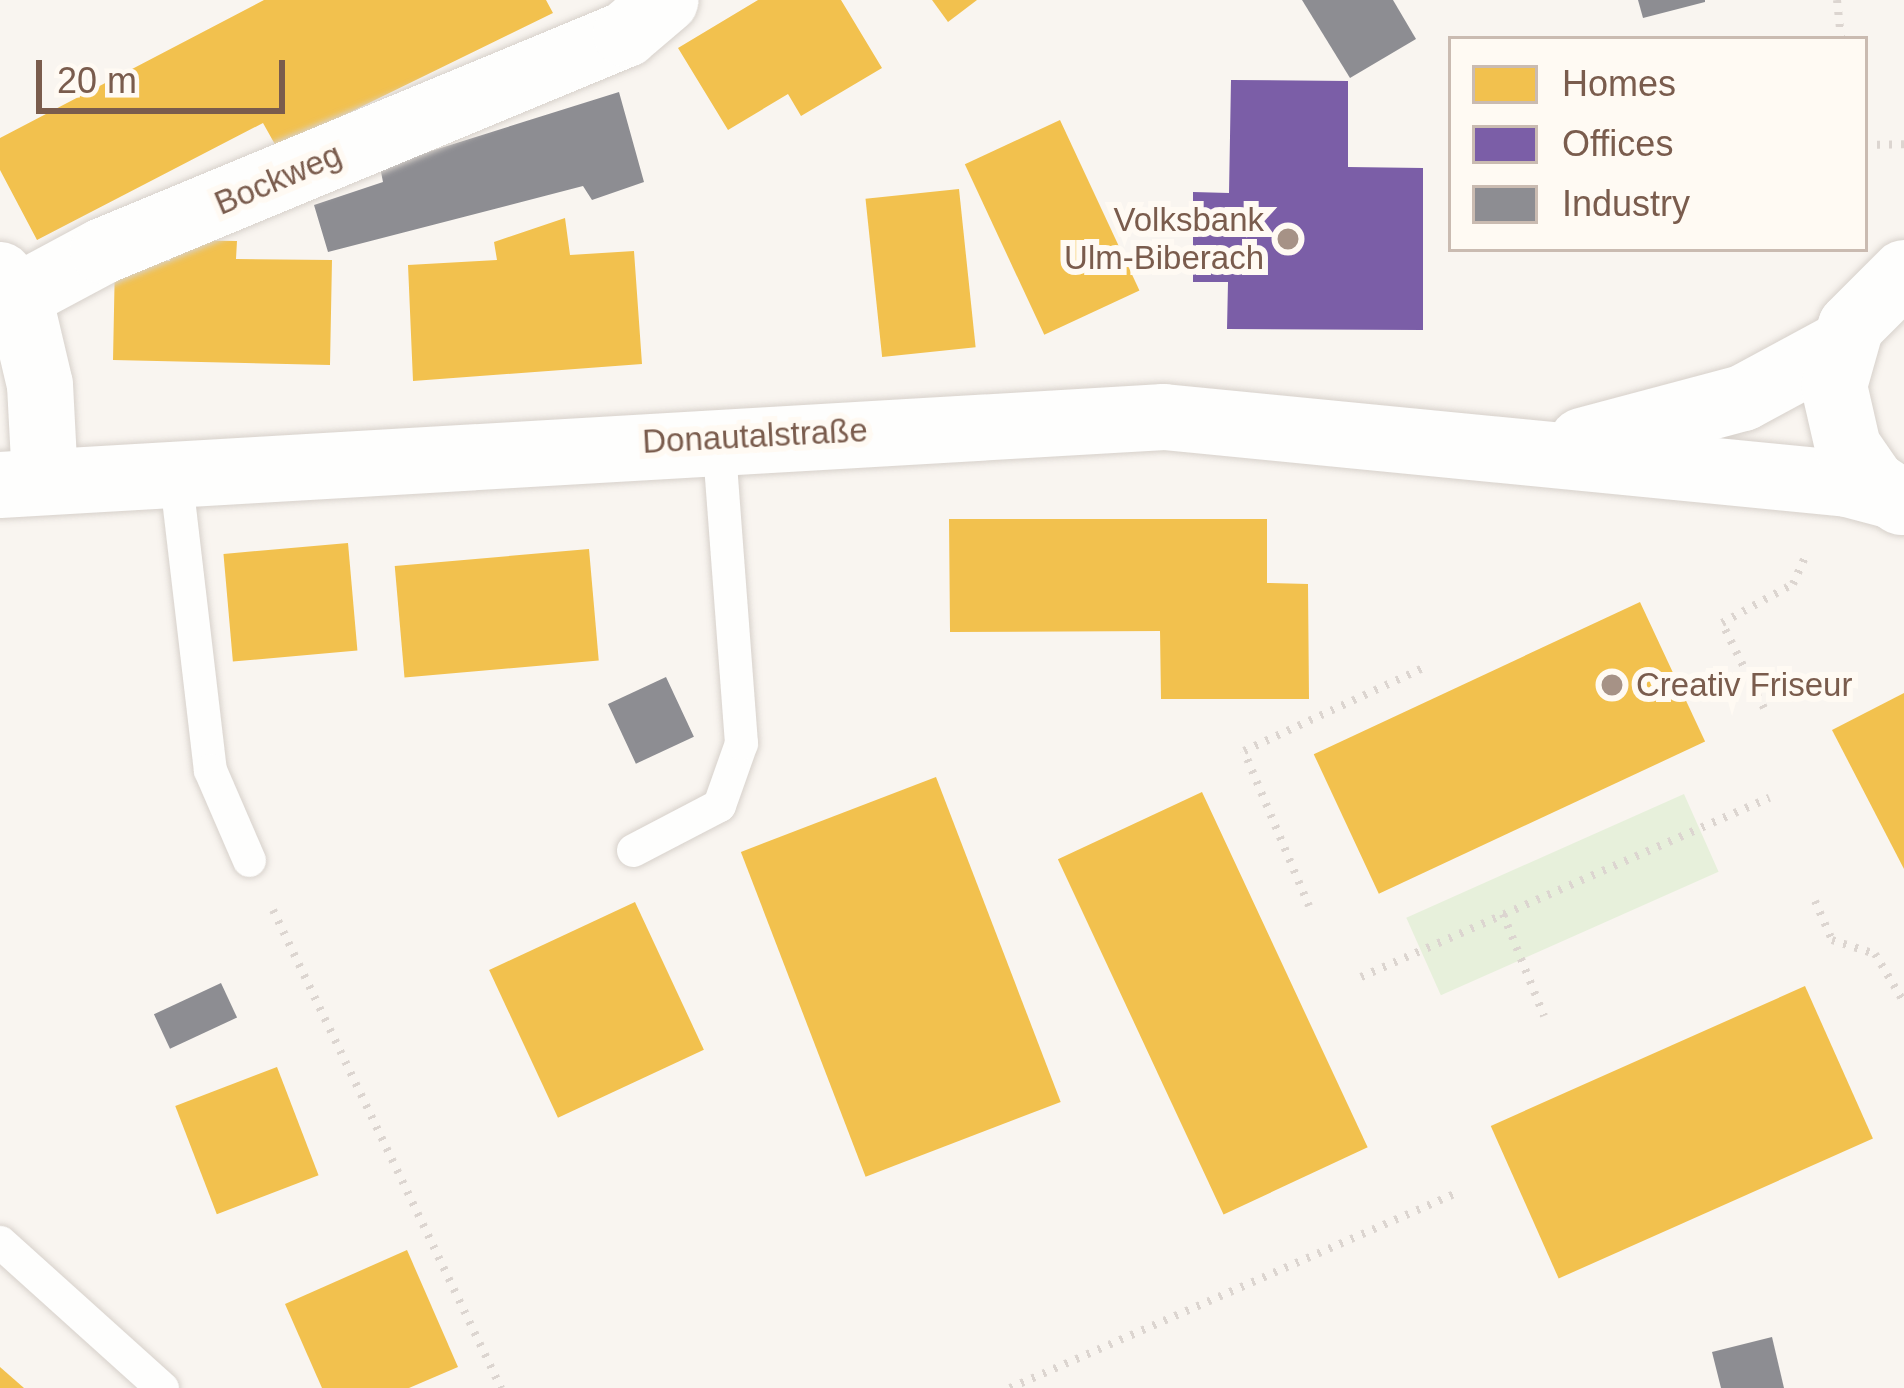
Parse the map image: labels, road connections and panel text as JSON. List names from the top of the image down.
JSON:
{
  "streets": {
    "main road": ["Bockweg", "Donautalstraße"]
  },
  "places": ["Volksbank Ulm-Biberach", "Creativ Friseur"],
  "legend": ["Homes", "Offices", "Industry"],
  "scale_bar": "20 m"
}
